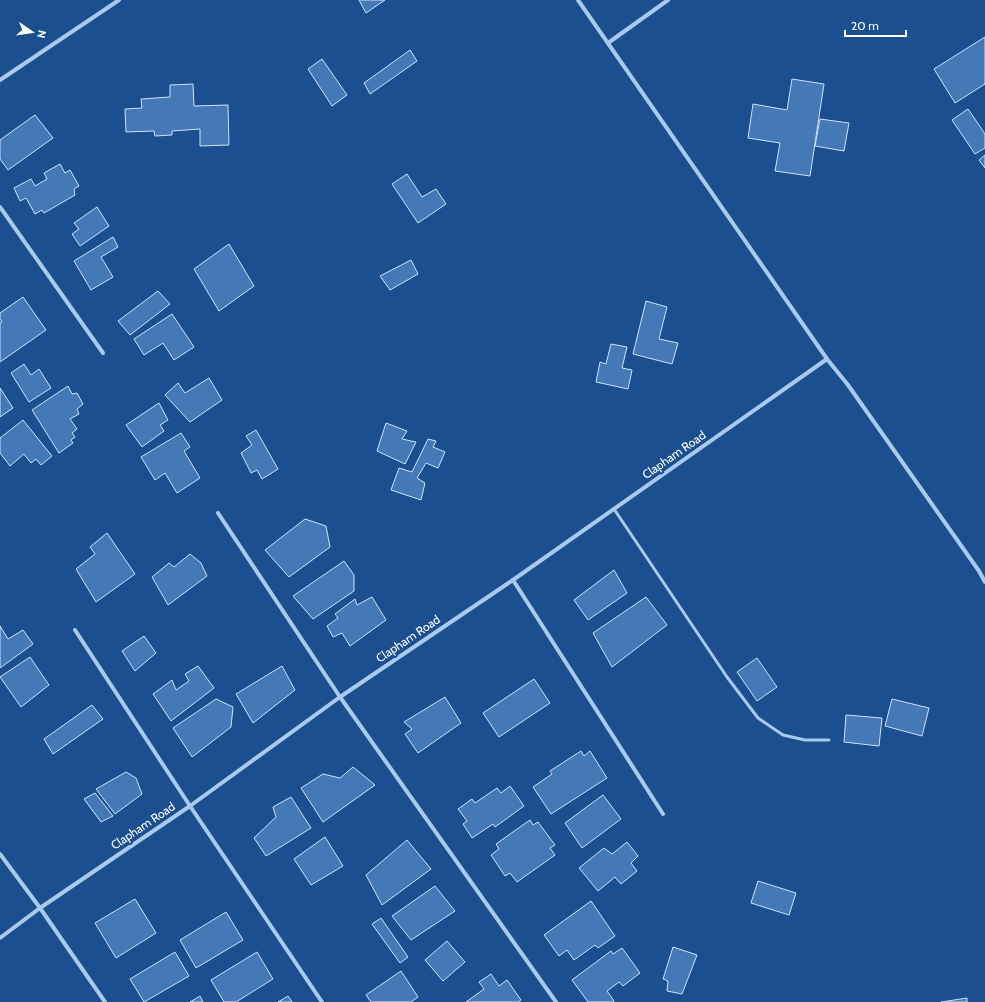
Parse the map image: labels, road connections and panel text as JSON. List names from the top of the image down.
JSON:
{
  "streets": {
    "street": ["Clapham Road"]
  },
  "scale_bar": "20 m",
  "north": "right"
}
